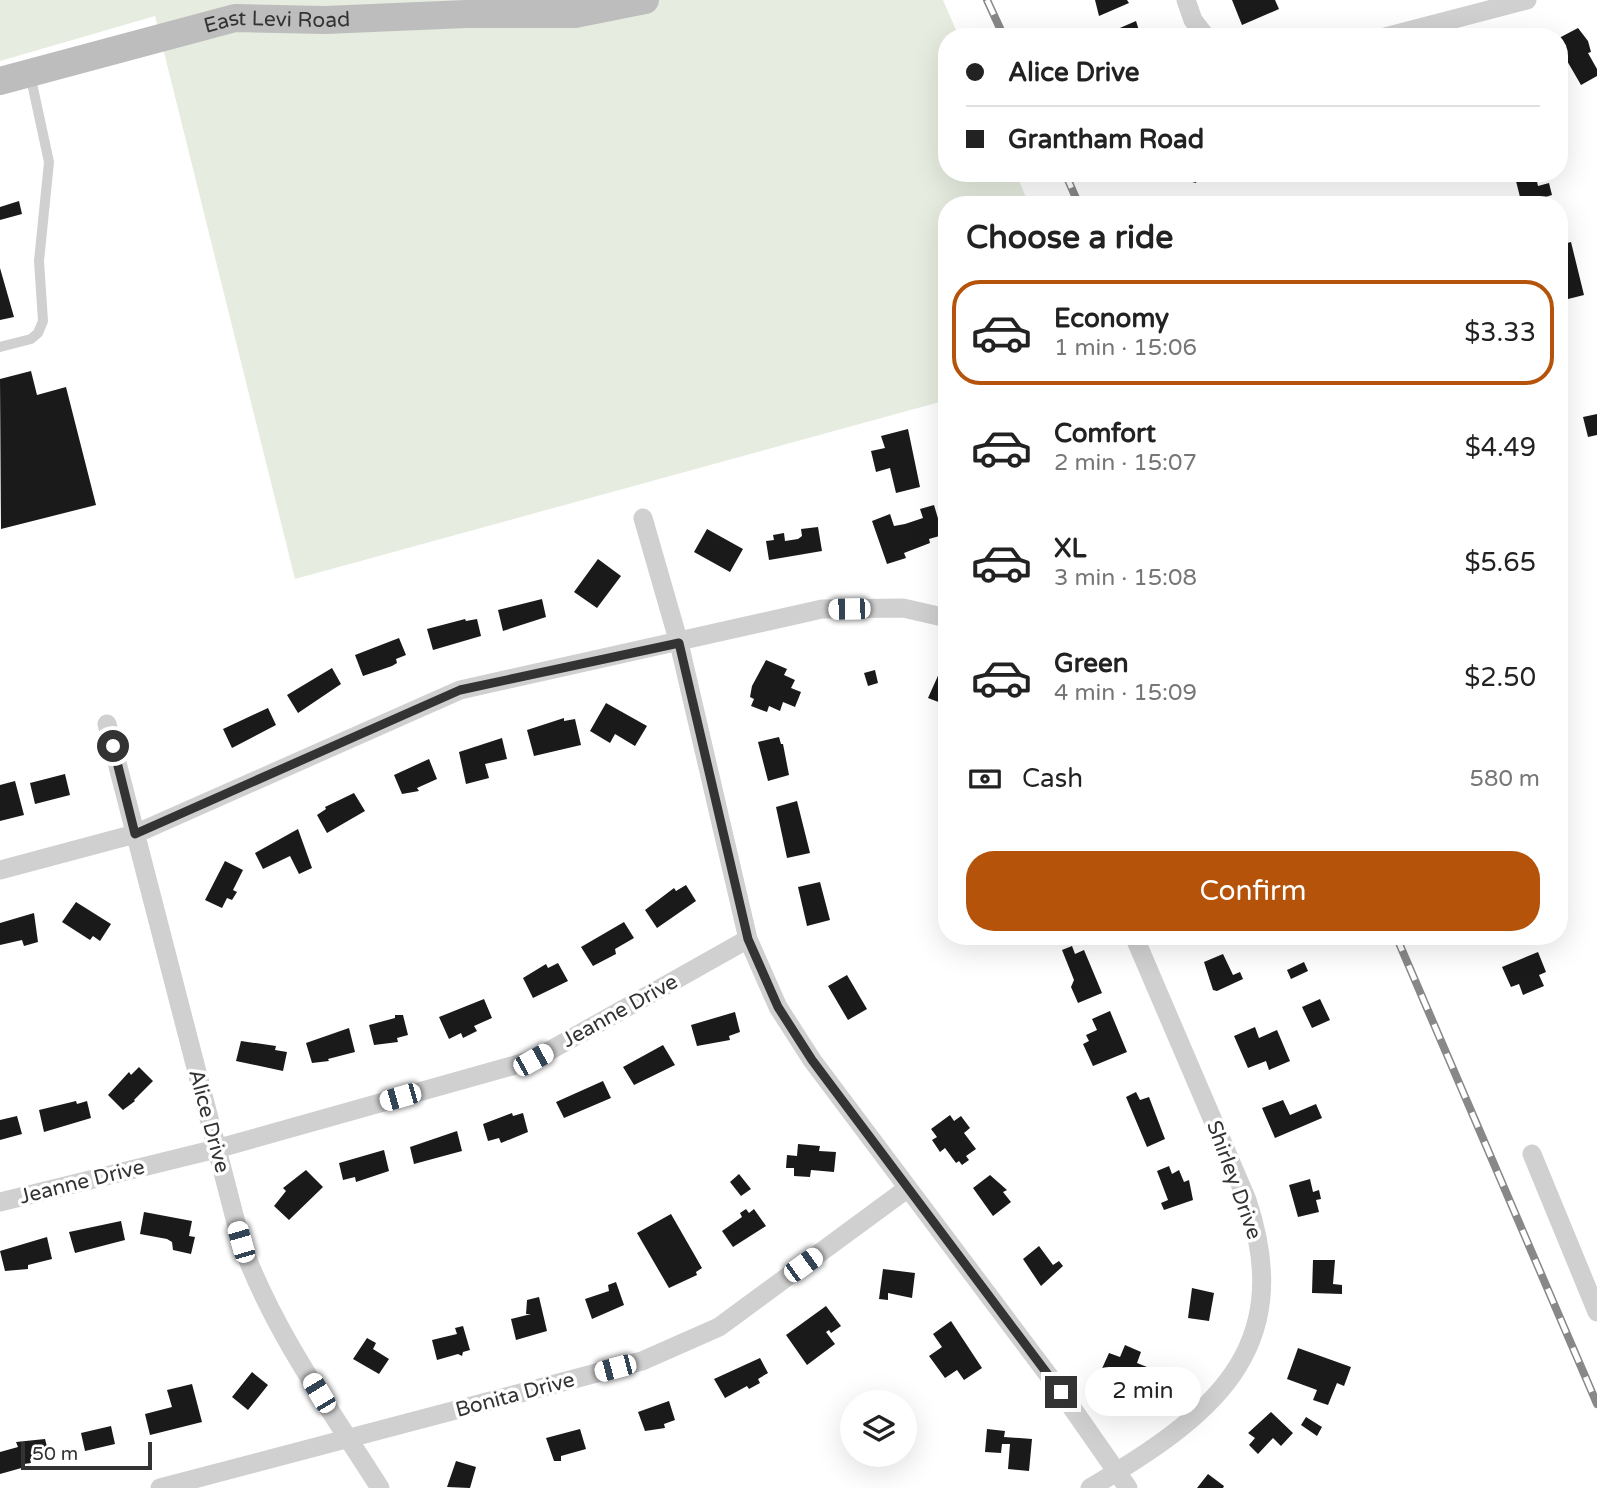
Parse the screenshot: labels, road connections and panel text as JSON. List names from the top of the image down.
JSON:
{
  "streets": {
    "street": [
      "East Levi Road",
      "Jeanne Drive",
      "Alice Drive",
      "Shirley Drive",
      "Bonita Drive"
    ]
  },
  "crossings": [
    ["Jeanne Drive", "Alice Drive"],
    ["Alice Drive", "Bonita Drive"]
  ],
  "scale_bar": "50 m",
  "page": {
    "banner": ["Alice Drive", "Grantham Road"],
    "heading": "Choose a ride",
    "list": [
      {
        "name": "Economy",
        "note": "1 min · 15:06",
        "value": "$3.33"
      },
      {
        "name": "Comfort",
        "note": "2 min · 15:07",
        "value": "$4.49"
      },
      {
        "name": "XL",
        "note": "3 min · 15:08",
        "value": "$5.65"
      },
      {
        "name": "Green",
        "note": "4 min · 15:09",
        "value": "$2.50"
      }
    ],
    "pay": ["Cash", "580 m"],
    "buttons": "Confirm",
    "bubble": "2 min",
    "scale": "50 m"
  }
}
